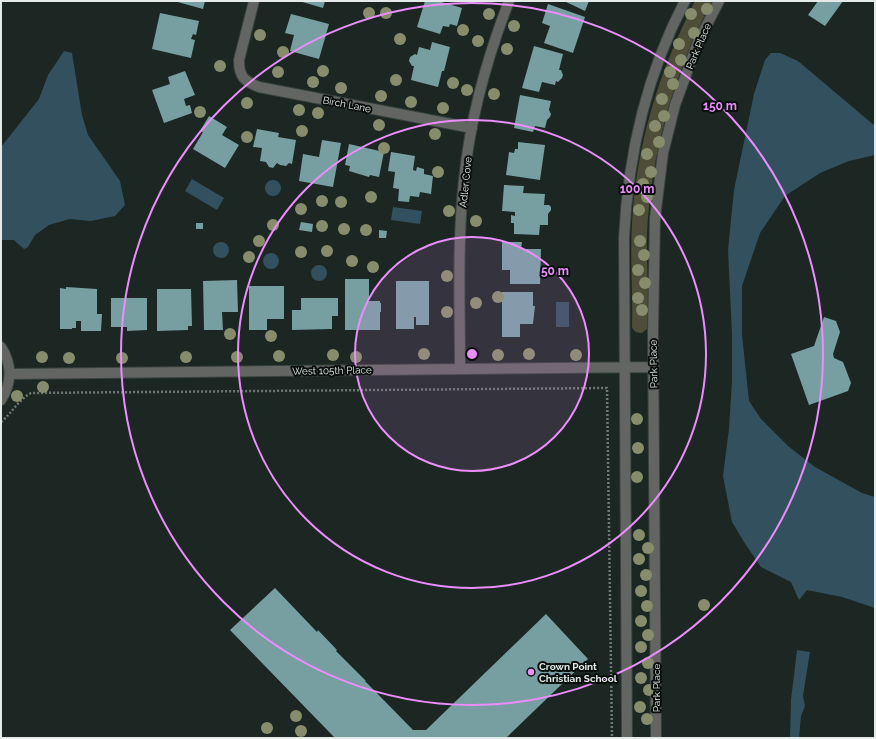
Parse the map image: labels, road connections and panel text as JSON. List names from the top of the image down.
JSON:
{
  "streets": {
    "street": [
      "Park Place",
      "Birch Lane",
      "Adler Cove",
      "West 105th Place"
    ]
  },
  "crossings": [
    ["Park Place", "West 105th Place"],
    ["Birch Lane", "Adler Cove"],
    ["Adler Cove", "West 105th Place"]
  ],
  "places": ["Crown Point Christian School"],
  "rings": ["150 m", "100 m", "50 m"]
}
